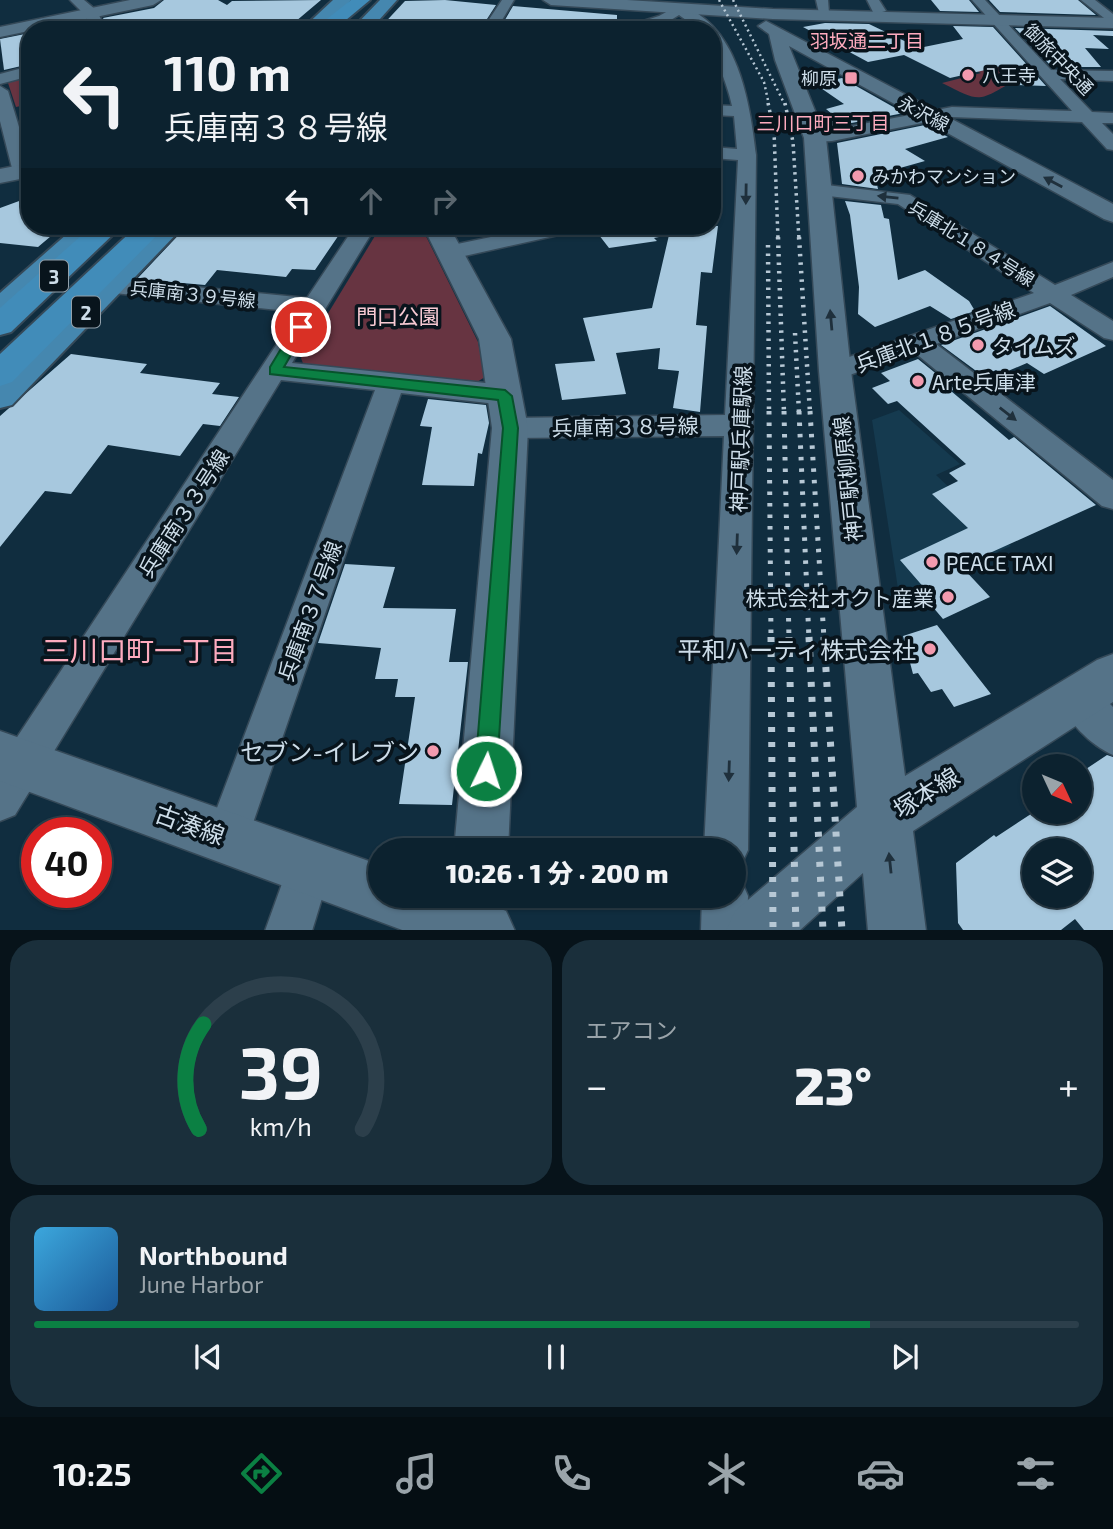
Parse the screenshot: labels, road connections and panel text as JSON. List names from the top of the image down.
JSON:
{
  "streets": {
    "highway": ["3", "2"],
    "street": [
      "御旅中央通",
      "永沢線",
      "兵庫北１８４号線",
      "兵庫南３９号線",
      "兵庫北１８５号線",
      "兵庫南３８号線",
      "神戸駅兵庫駅線",
      "神戸駅柳原線",
      "兵庫南３３号線",
      "兵庫南３７号線",
      "塚本線",
      "古湊線"
    ]
  },
  "crossings": [
    ["永沢線", "神戸駅柳原線"],
    ["兵庫北１８４号線", "兵庫北１８５号線"],
    ["兵庫北１８４号線", "神戸駅柳原線"],
    ["兵庫南３９号線", "2"],
    ["兵庫南３９号線", "兵庫南３３号線"],
    ["兵庫北１８５号線", "神戸駅柳原線"],
    ["兵庫南３８号線", "神戸駅兵庫駅線"],
    ["兵庫南３８号線", "兵庫南３３号線"],
    ["兵庫南３８号線", "兵庫南３７号線"],
    ["神戸駅柳原線", "塚本線"],
    ["兵庫南３３号線", "古湊線"],
    ["兵庫南３７号線", "古湊線"]
  ],
  "districts": ["羽坂通二丁目", "三川口町三丁目", "三川口町一丁目"],
  "parks": ["門口公園"],
  "places": {
    "other": [
      "八王寺",
      "みかわマンション",
      "タイムズ",
      "Arte兵庫津",
      "PEACE TAXI",
      "株式会社オクト産業",
      "平和ハーティ株式会社",
      "セブン-イレブン"
    ],
    "transit": ["柳原"]
  },
  "north": "bottom right",
  "page": {
    "turn": ["110 m", "兵庫南３８号線"],
    "limit": "40",
    "trip": "10:26 · 1 分 · 200 m",
    "tile": "エアコン",
    "heat": ["−", "23°", "+"],
    "song": ["Northbound", "June Harbor"],
    "tabs": "10:25",
    "gauge": ["39", "km/h"]
  }
}
